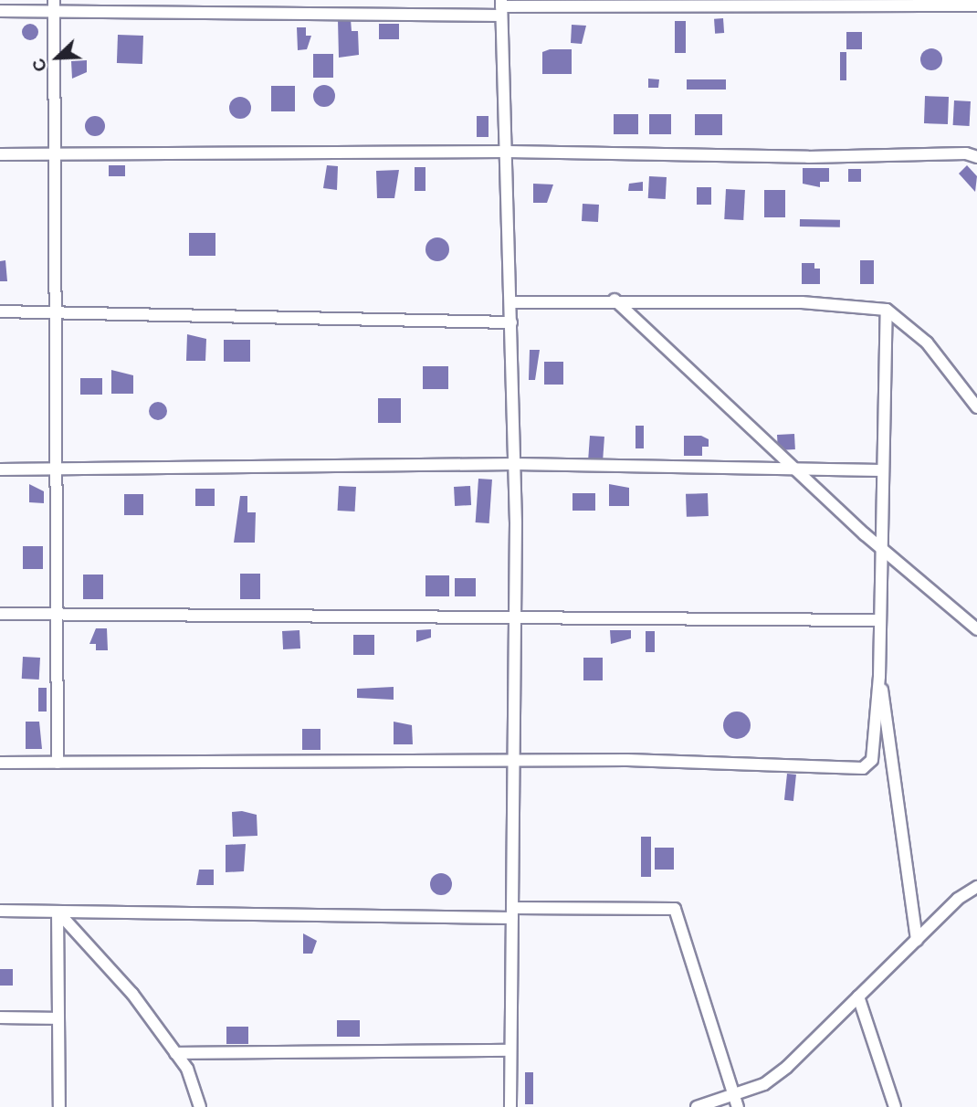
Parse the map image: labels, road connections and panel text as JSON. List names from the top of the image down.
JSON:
{
  "north": "bottom left"
}
